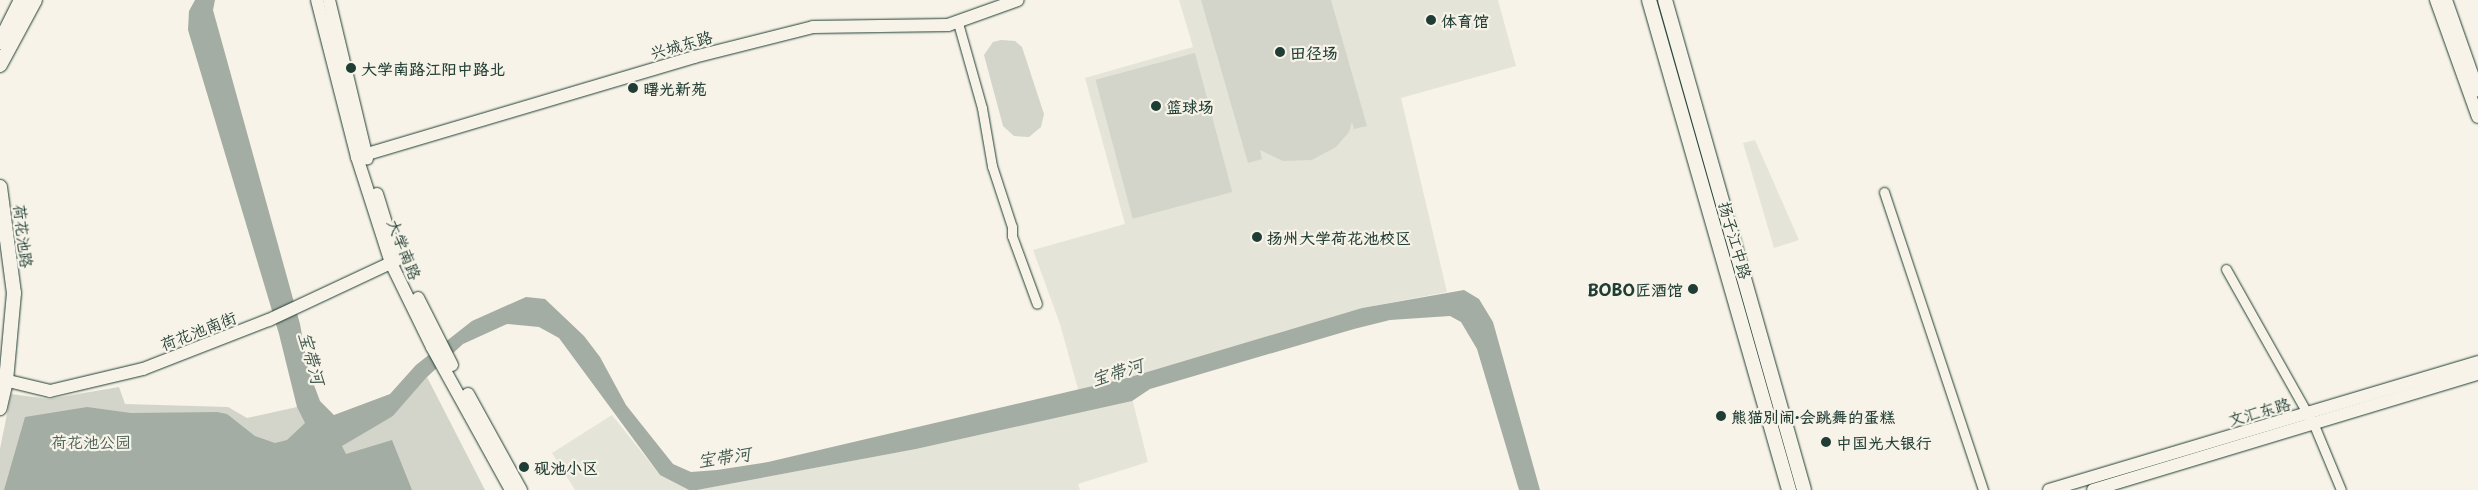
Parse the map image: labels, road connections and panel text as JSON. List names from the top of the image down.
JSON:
{
  "streets": {
    "main road": ["荷花池路", "扬子江中路"],
    "street": [
      "兴城东路",
      "大学南路",
      "荷花池南街",
      "文汇东路"
    ]
  },
  "crossings": [
    ["兴城东路", "大学南路"],
    ["荷花池路", "荷花池南街"],
    ["大学南路", "荷花池南街"]
  ],
  "water": ["宝带河"],
  "parks": ["荷花池公园"],
  "places": [
    "体育馆",
    "田径场",
    "大学南路江阳中路北",
    "曙光新苑",
    "篮球场",
    "扬州大学荷花池校区",
    "BOBO匠酒馆",
    "熊猫别闹·会跳舞的蛋糕",
    "中国光大银行",
    "砚池小区"
  ]
}
